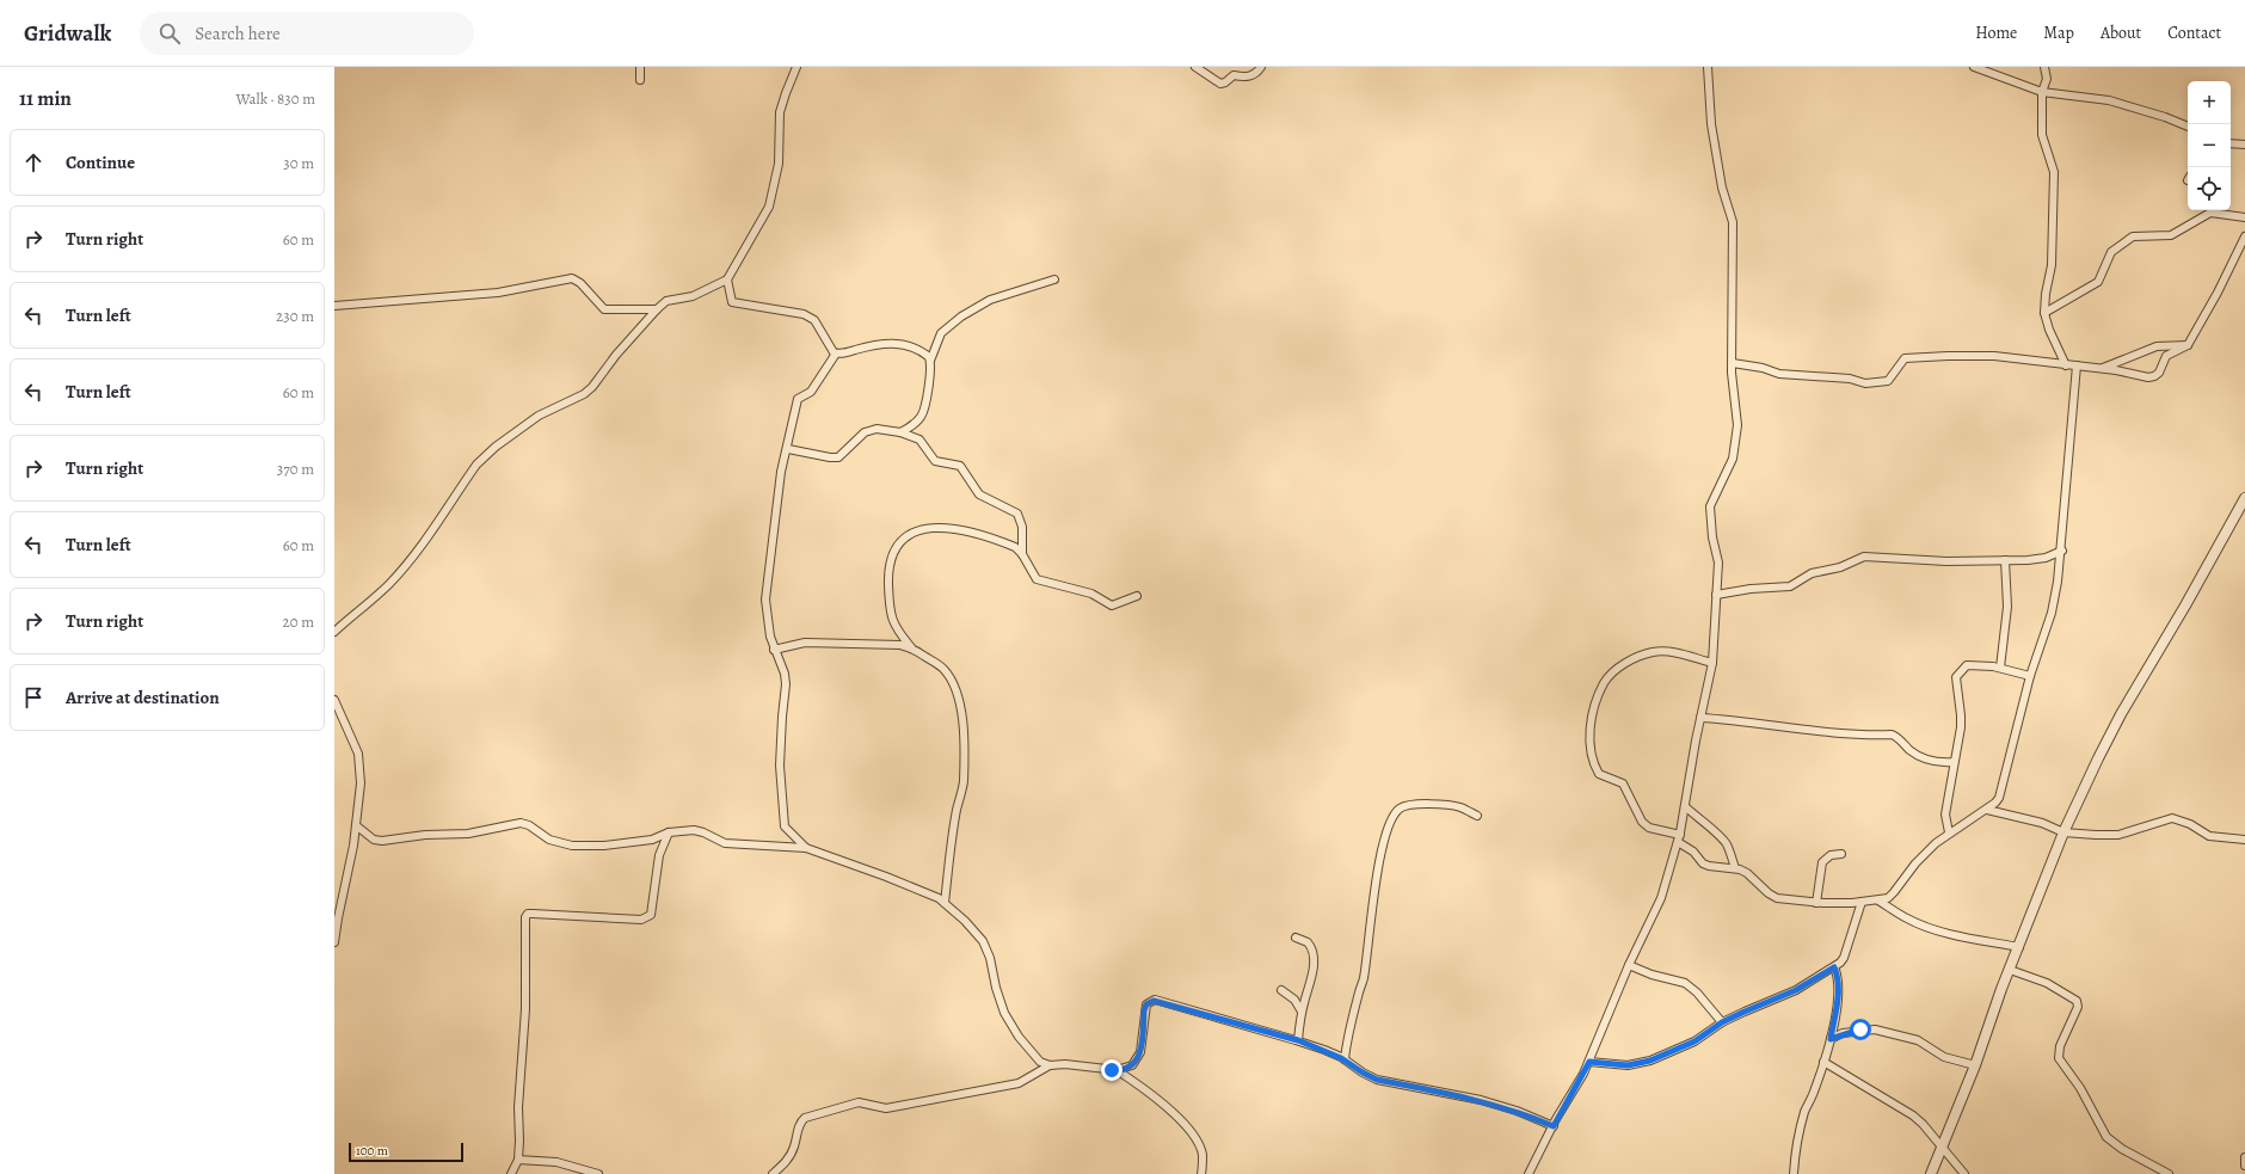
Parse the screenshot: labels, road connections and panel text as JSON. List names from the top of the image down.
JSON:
{
  "scale_bar": "100 m",
  "page": {
    "header": "Gridwalk",
    "search": "Search here",
    "nav": [
      "Home",
      "Map",
      "About",
      "Contact"
    ],
    "heading": ["11 min", "Walk · 830 m"],
    "map_buttons": ["+", "−"],
    "list": [
      ["Continue", "30 m"],
      ["Turn right", "60 m"],
      ["Turn left", "230 m"],
      ["Turn left", "60 m"],
      ["Turn right", "370 m"],
      ["Turn left", "60 m"],
      ["Turn right", "20 m"],
      "Arrive at destination"
    ],
    "scale": "100 m"
  }
}
